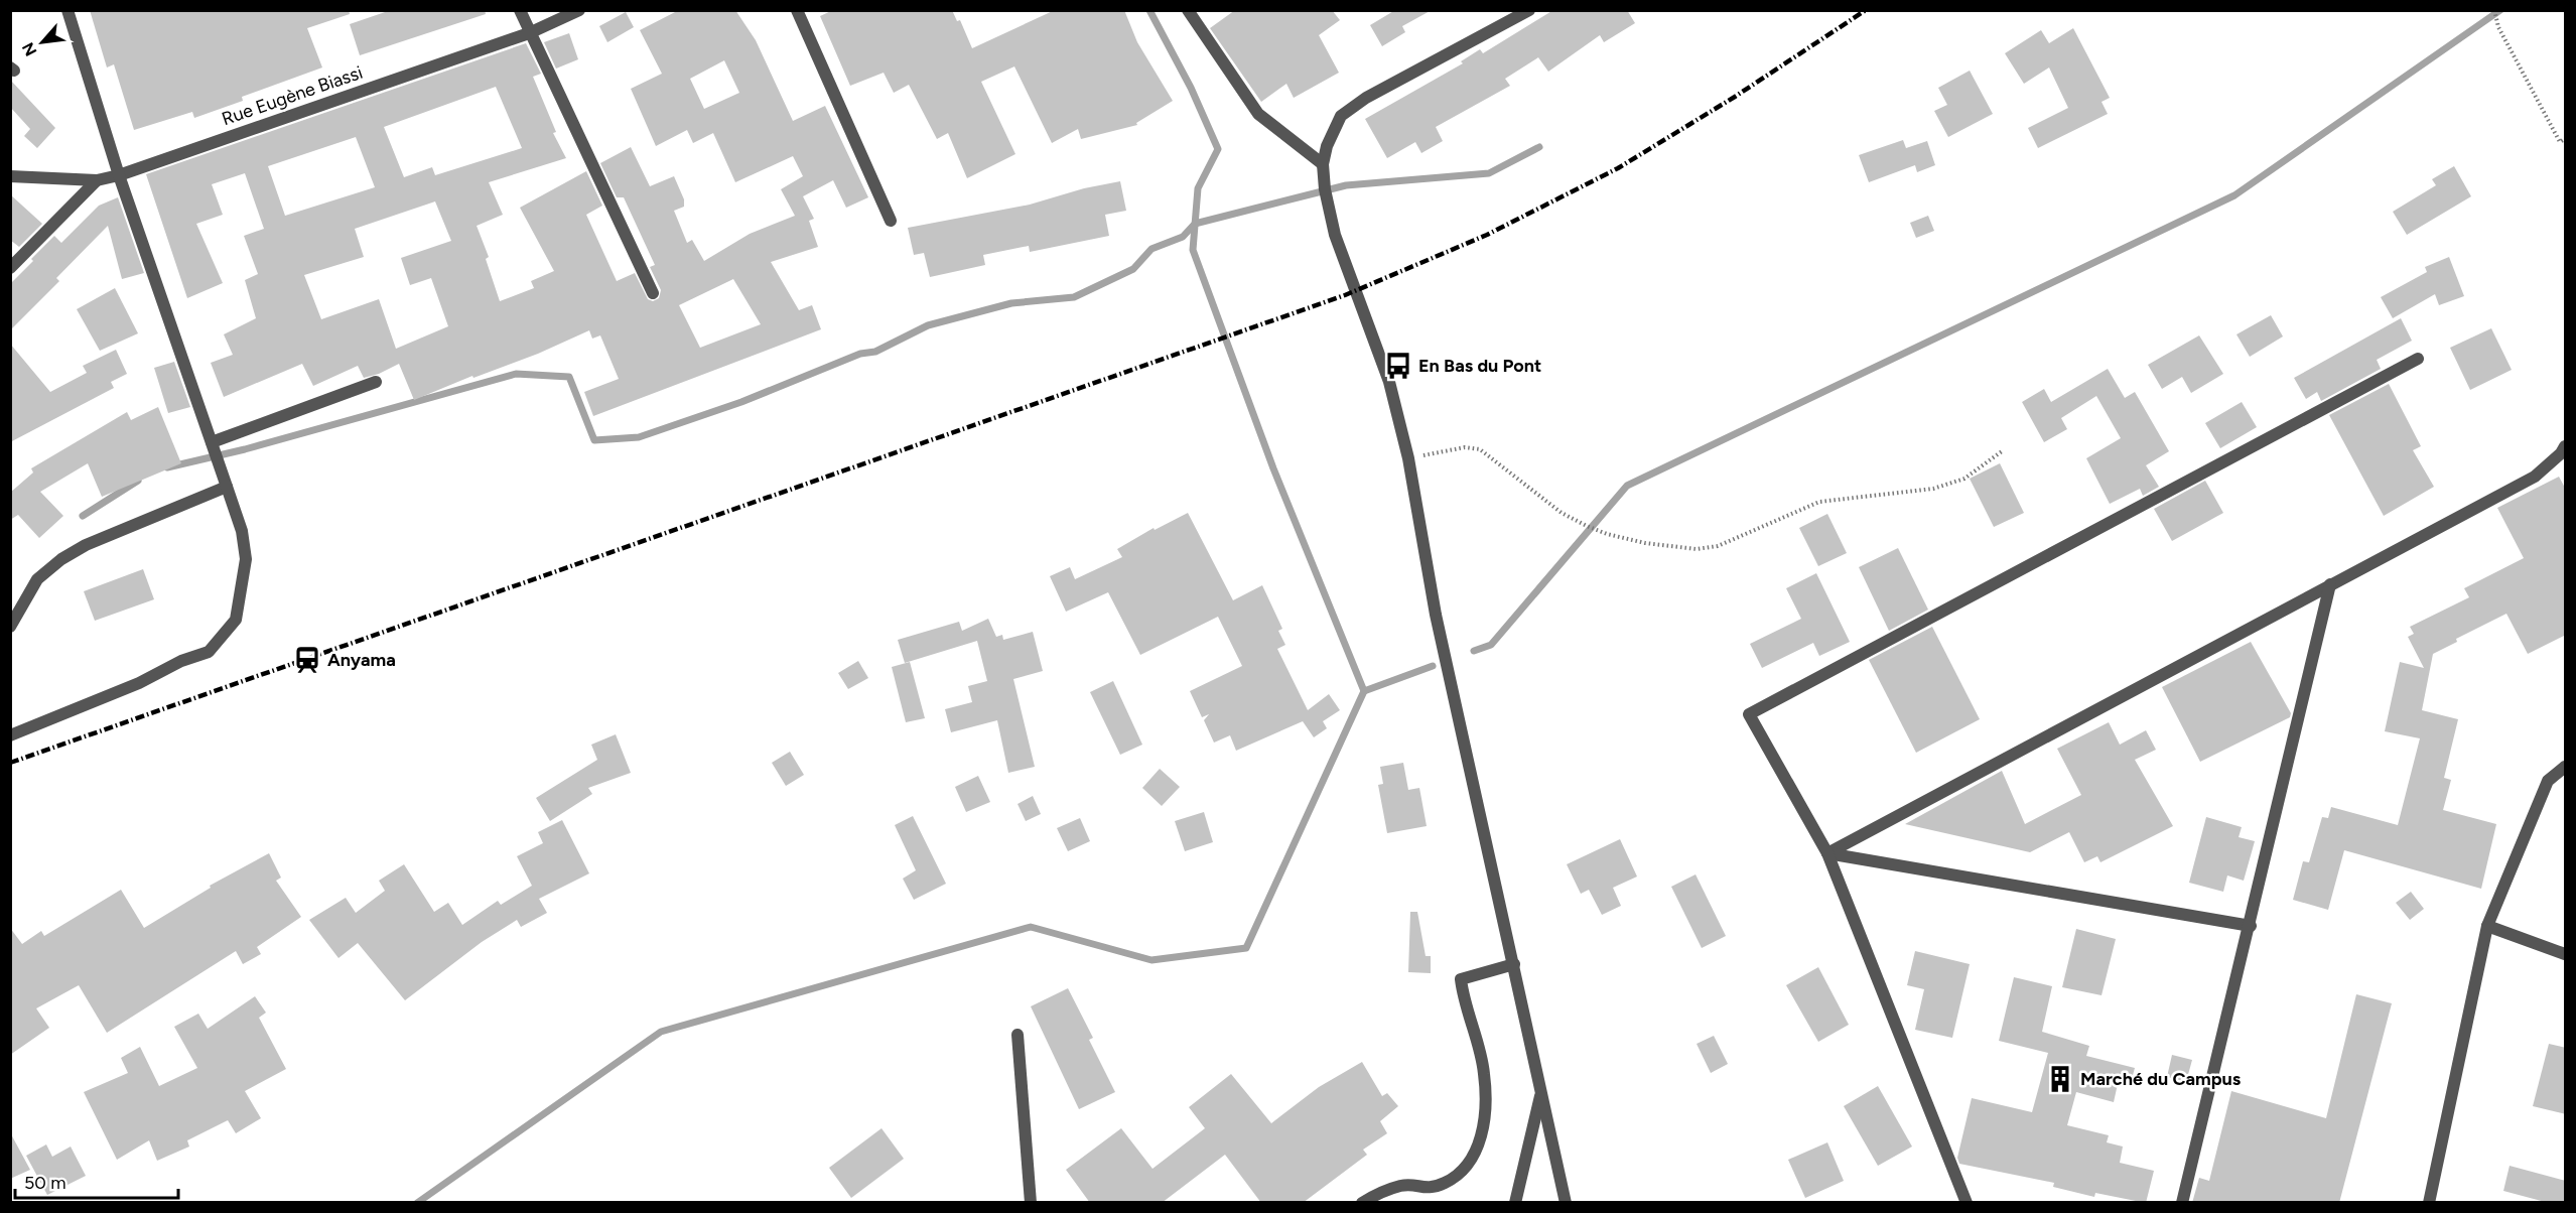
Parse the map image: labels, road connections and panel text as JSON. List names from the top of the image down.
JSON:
{
  "streets": {
    "street": ["Rue Eugène Biassi"]
  },
  "places": {
    "bus stop": ["En Bas du Pont"],
    "station": ["Anyama"],
    "building": ["Marché du Campus"]
  },
  "scale_bar": "50 m",
  "north": "bottom left"
}
